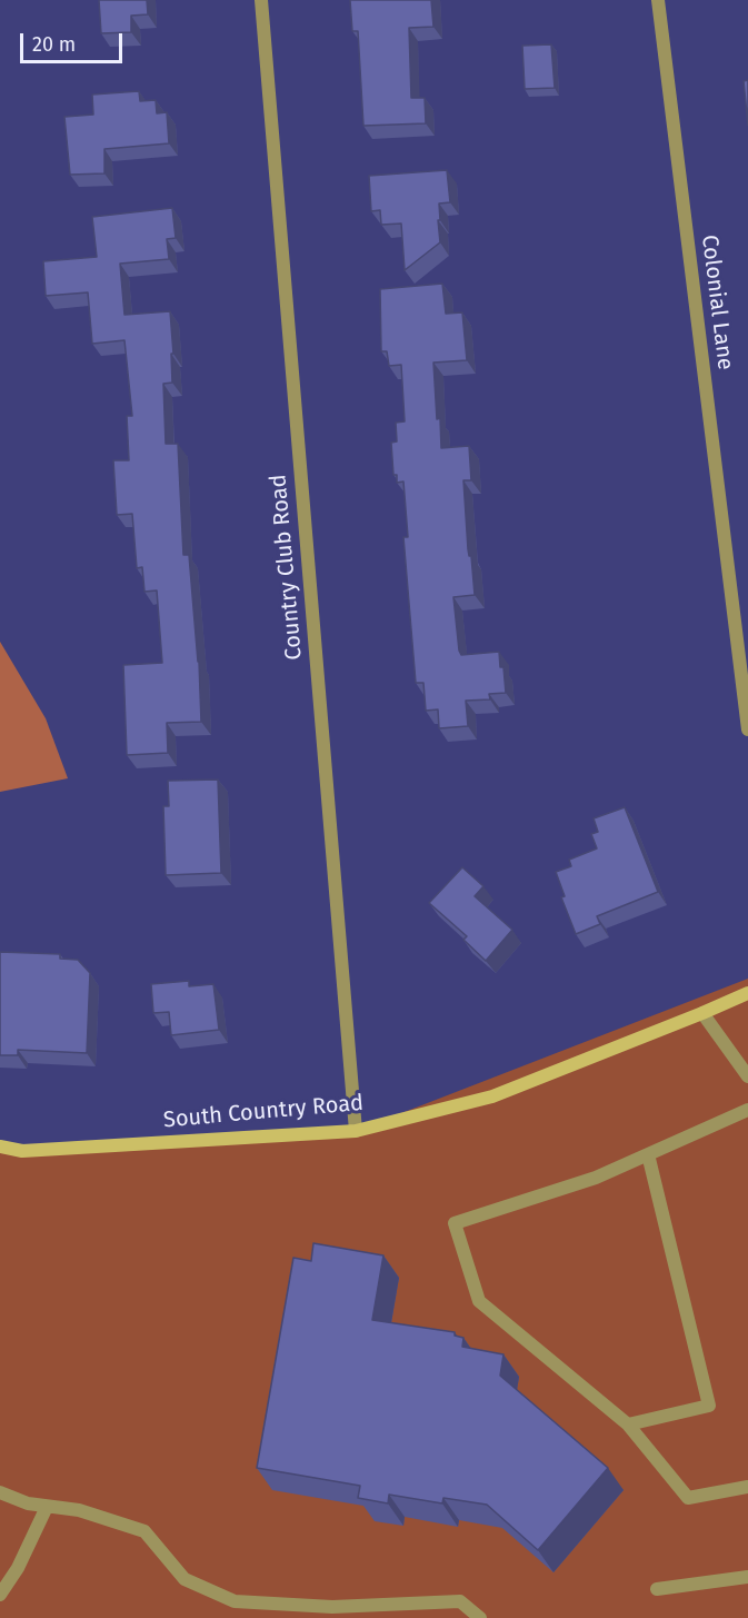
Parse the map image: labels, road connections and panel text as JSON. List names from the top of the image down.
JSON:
{
  "streets": {
    "main road": ["South Country Road"],
    "street": ["Colonial Lane", "Country Club Road"]
  },
  "crossings": [
    ["Country Club Road", "South Country Road"]
  ],
  "scale_bar": "20 m"
}
